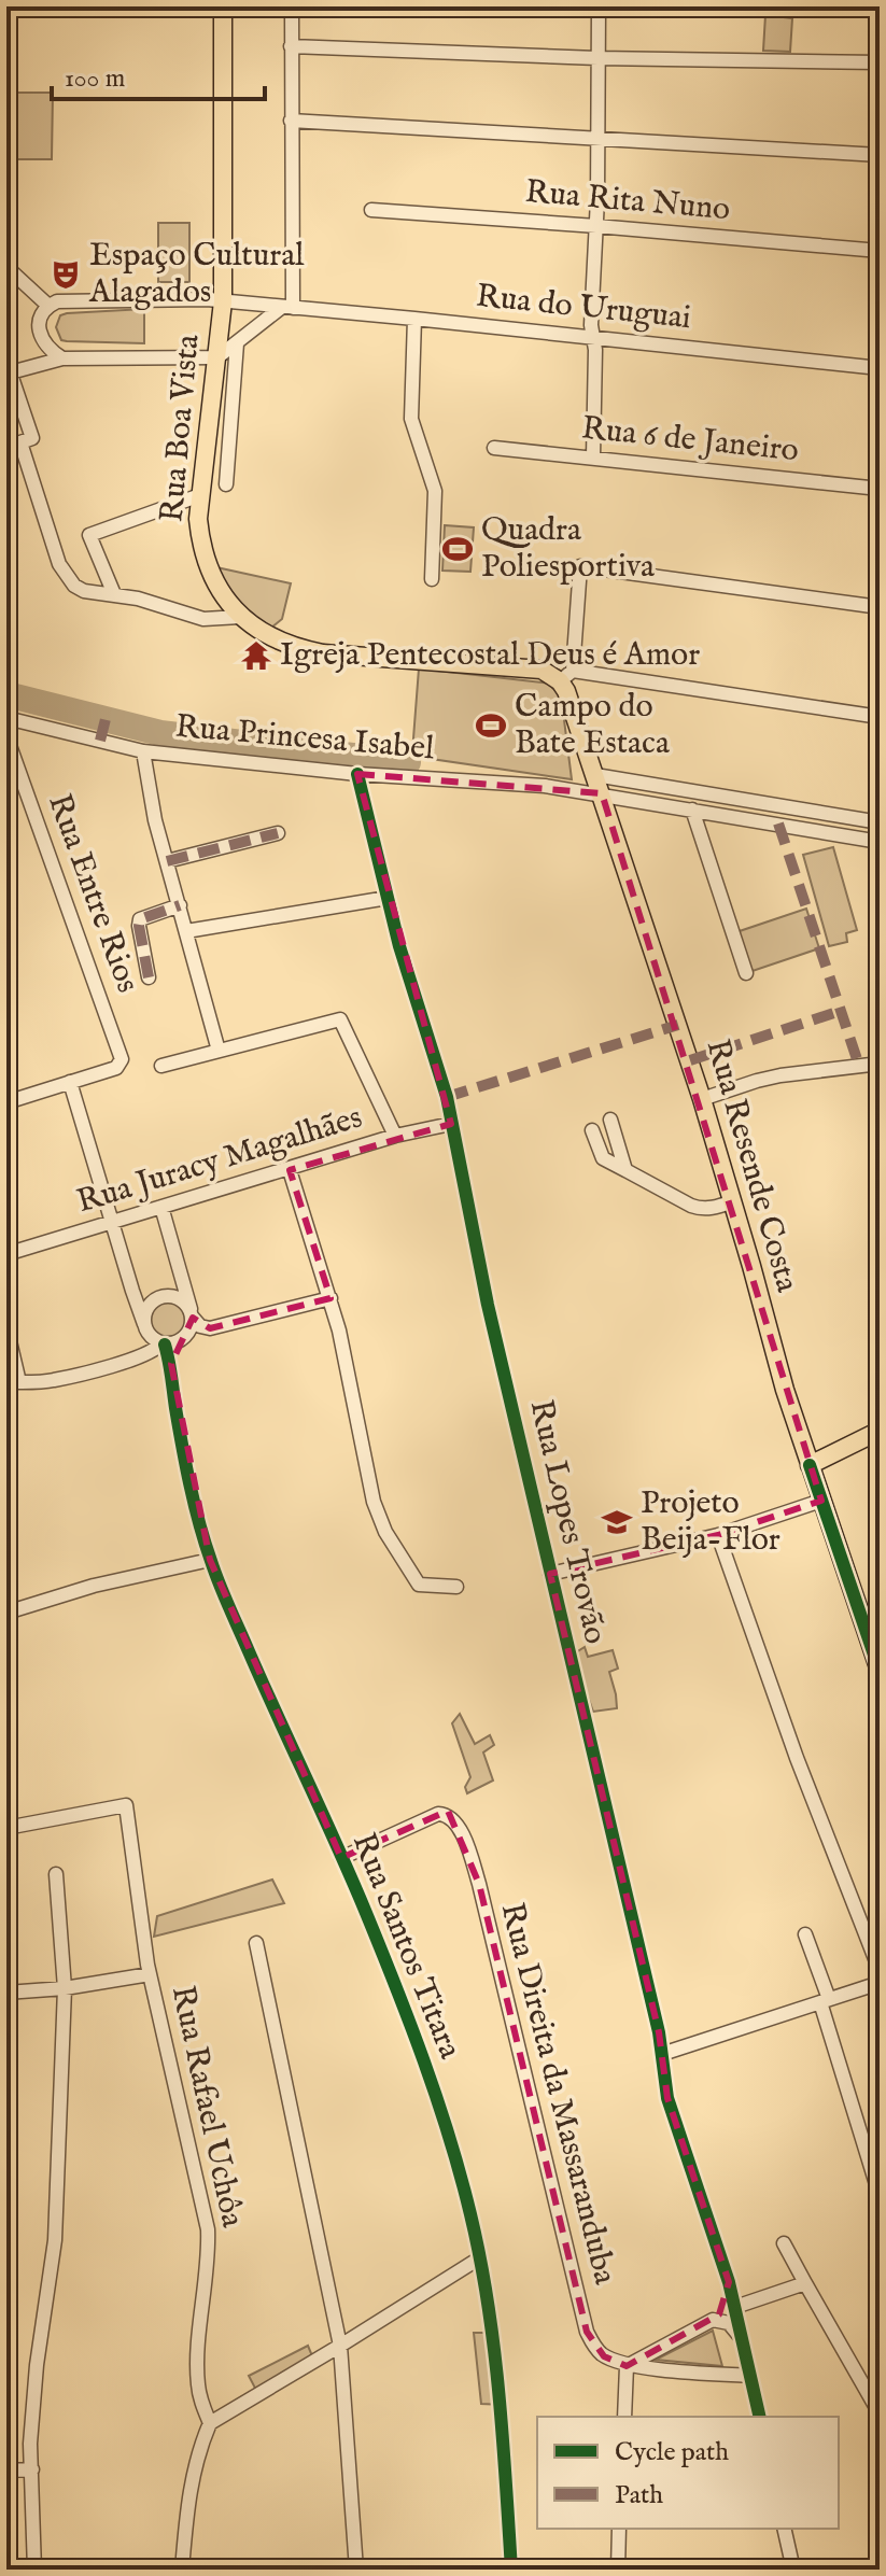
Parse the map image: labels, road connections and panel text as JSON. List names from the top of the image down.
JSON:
{
  "streets": {
    "main road": ["Rua Boa Vista", "Rua Resende Costa"],
    "street": [
      "Rua Rita Nuno",
      "Rua do Uruguai",
      "Rua 6 de Janeiro",
      "Rua Princesa Isabel",
      "Rua Entre Rios",
      "Rua Juracy Magalhães",
      "Rua Lopes Trovão",
      "Rua Santos Titara",
      "Rua Direita da Massaranduba",
      "Rua Rafael Uchôa"
    ]
  },
  "crossings": [
    ["Rua do Uruguai", "Rua Boa Vista"],
    ["Rua Boa Vista", "Rua Resende Costa"],
    ["Rua Princesa Isabel", "Rua Resende Costa"],
    ["Rua Princesa Isabel", "Rua Lopes Trovão"],
    ["Rua Juracy Magalhães", "Rua Lopes Trovão"],
    ["Rua Santos Titara", "Rua Direita da Massaranduba"]
  ],
  "places": {
    "theatre": ["Espaço Cultural Alagados"],
    "sports": ["Quadra Poliesportiva", "Campo do Bate Estaca"],
    "temple": ["Igreja Pentecostal Deus é Amor"],
    "school or university": ["Projeto Beija-Flor"]
  },
  "legend": ["Cycle path", "Path"],
  "scale_bar": "100 m"
}
